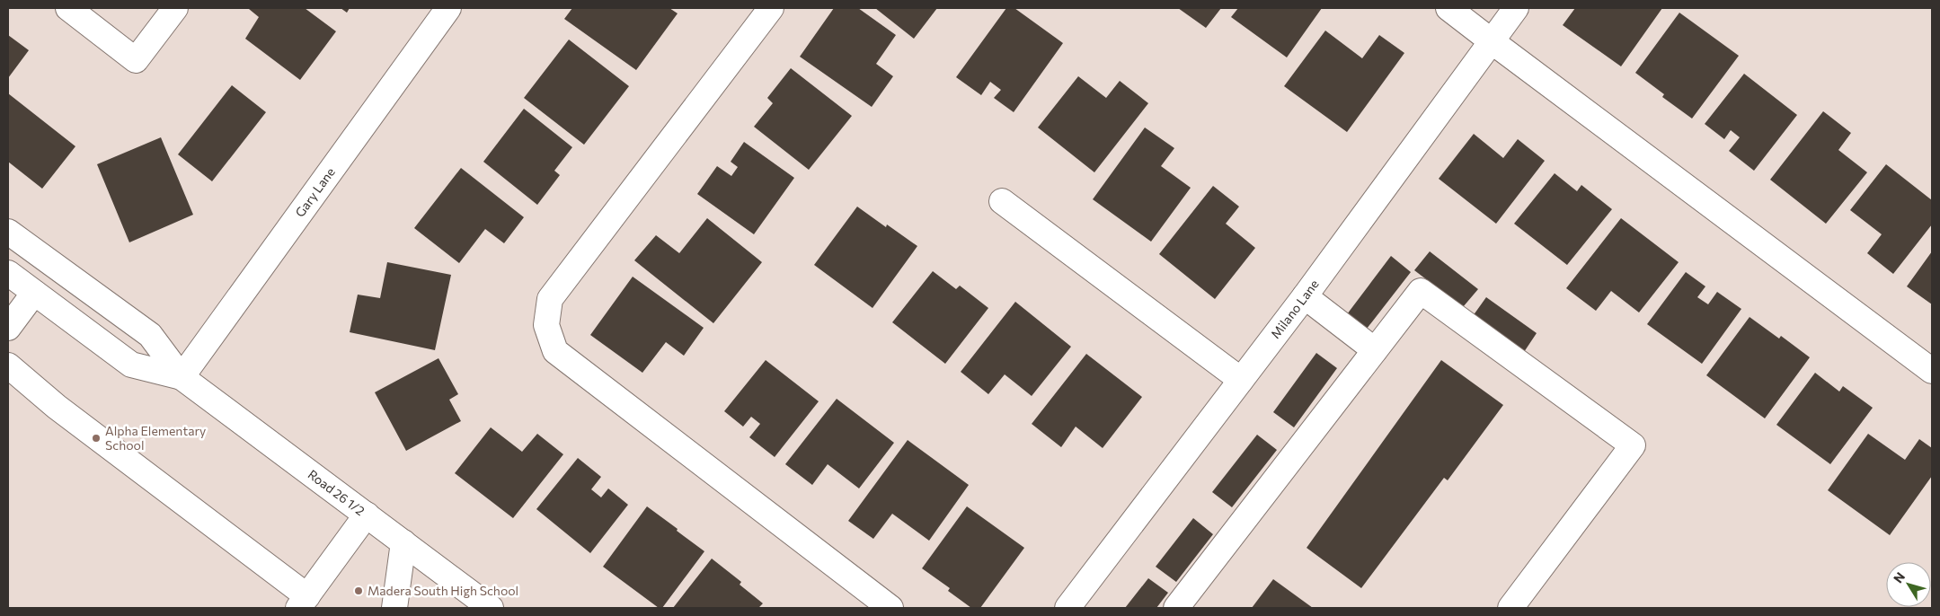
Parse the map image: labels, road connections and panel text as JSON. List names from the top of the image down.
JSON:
{
  "streets": {
    "street": ["Gary Lane", "Milano Lane", "Road 26 1/2"]
  },
  "crossings": [
    ["Gary Lane", "Road 26 1/2"]
  ],
  "places": ["Alpha Elementary School", "Madera South High School"],
  "north": "top left"
}
